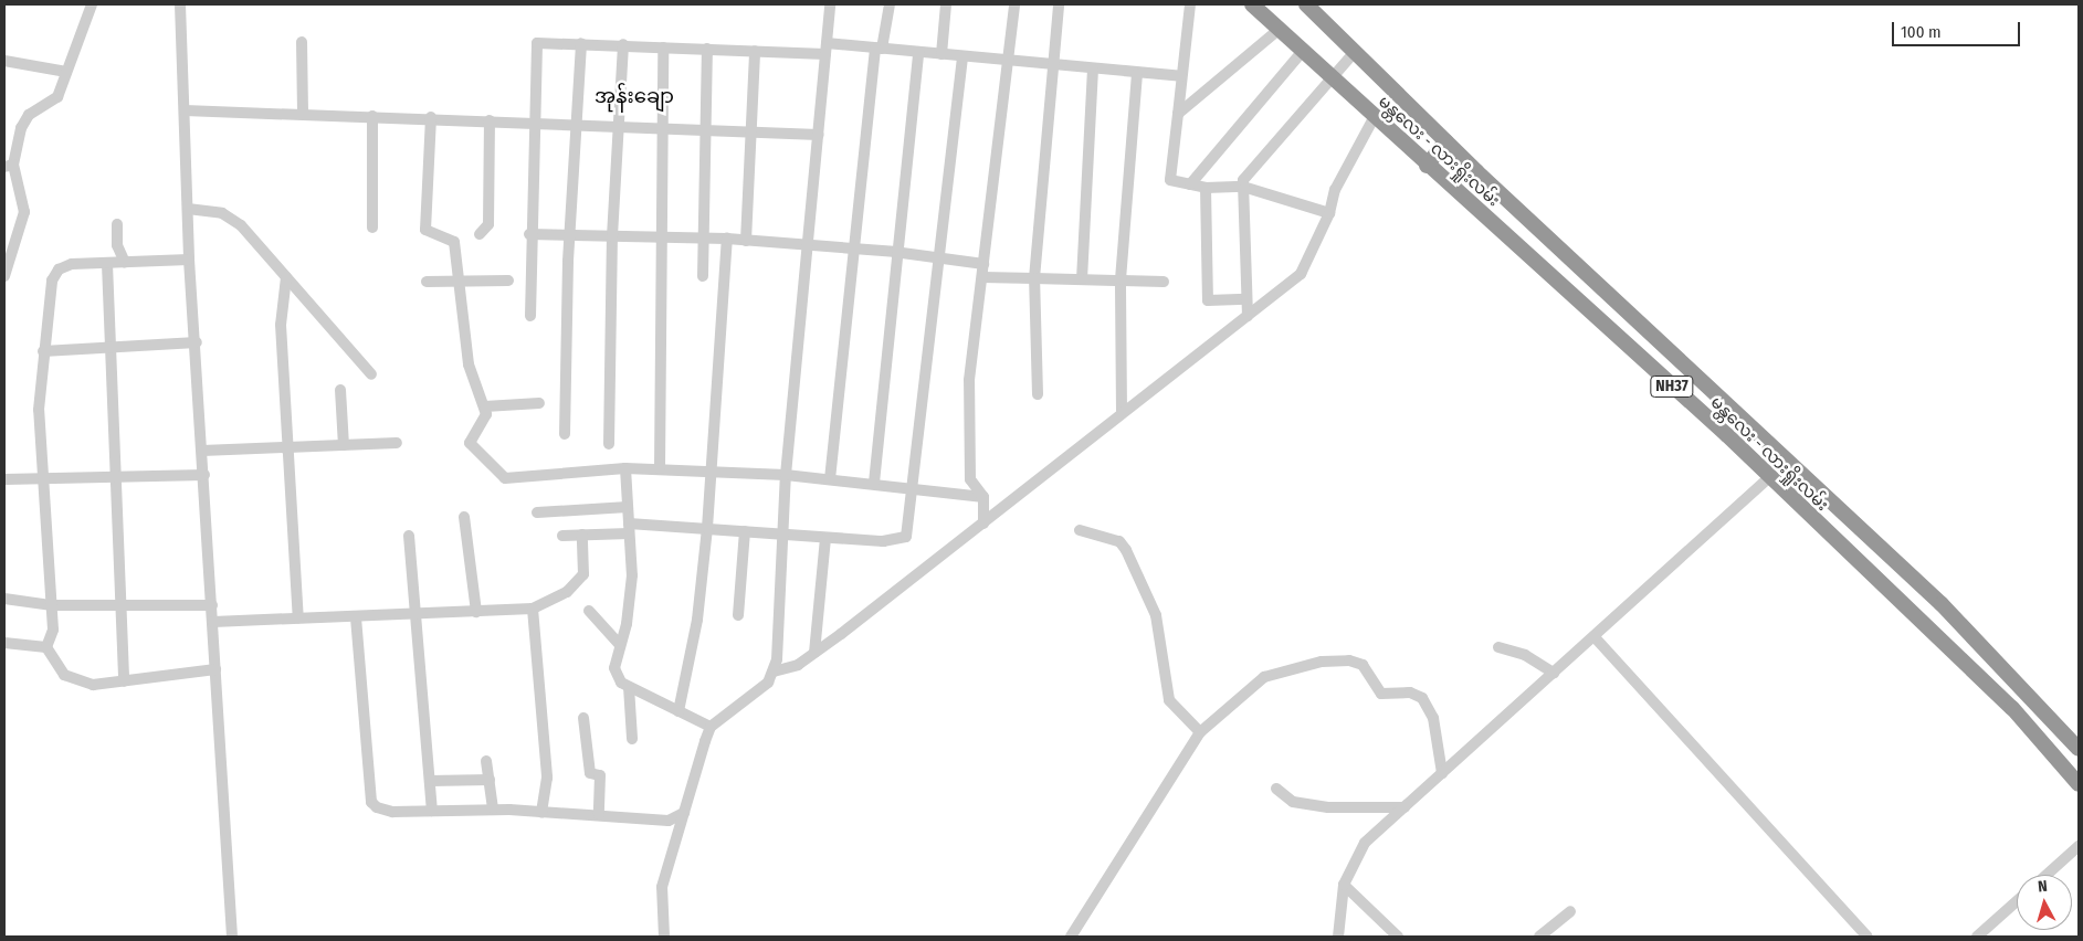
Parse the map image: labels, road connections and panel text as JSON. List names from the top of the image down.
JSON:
{
  "streets": {
    "highway": ["မန္တလေး - လားရှိုးလမ်း", "NH37"]
  },
  "districts": ["အုန်းချော"],
  "scale_bar": "100 m",
  "north": "top"
}
